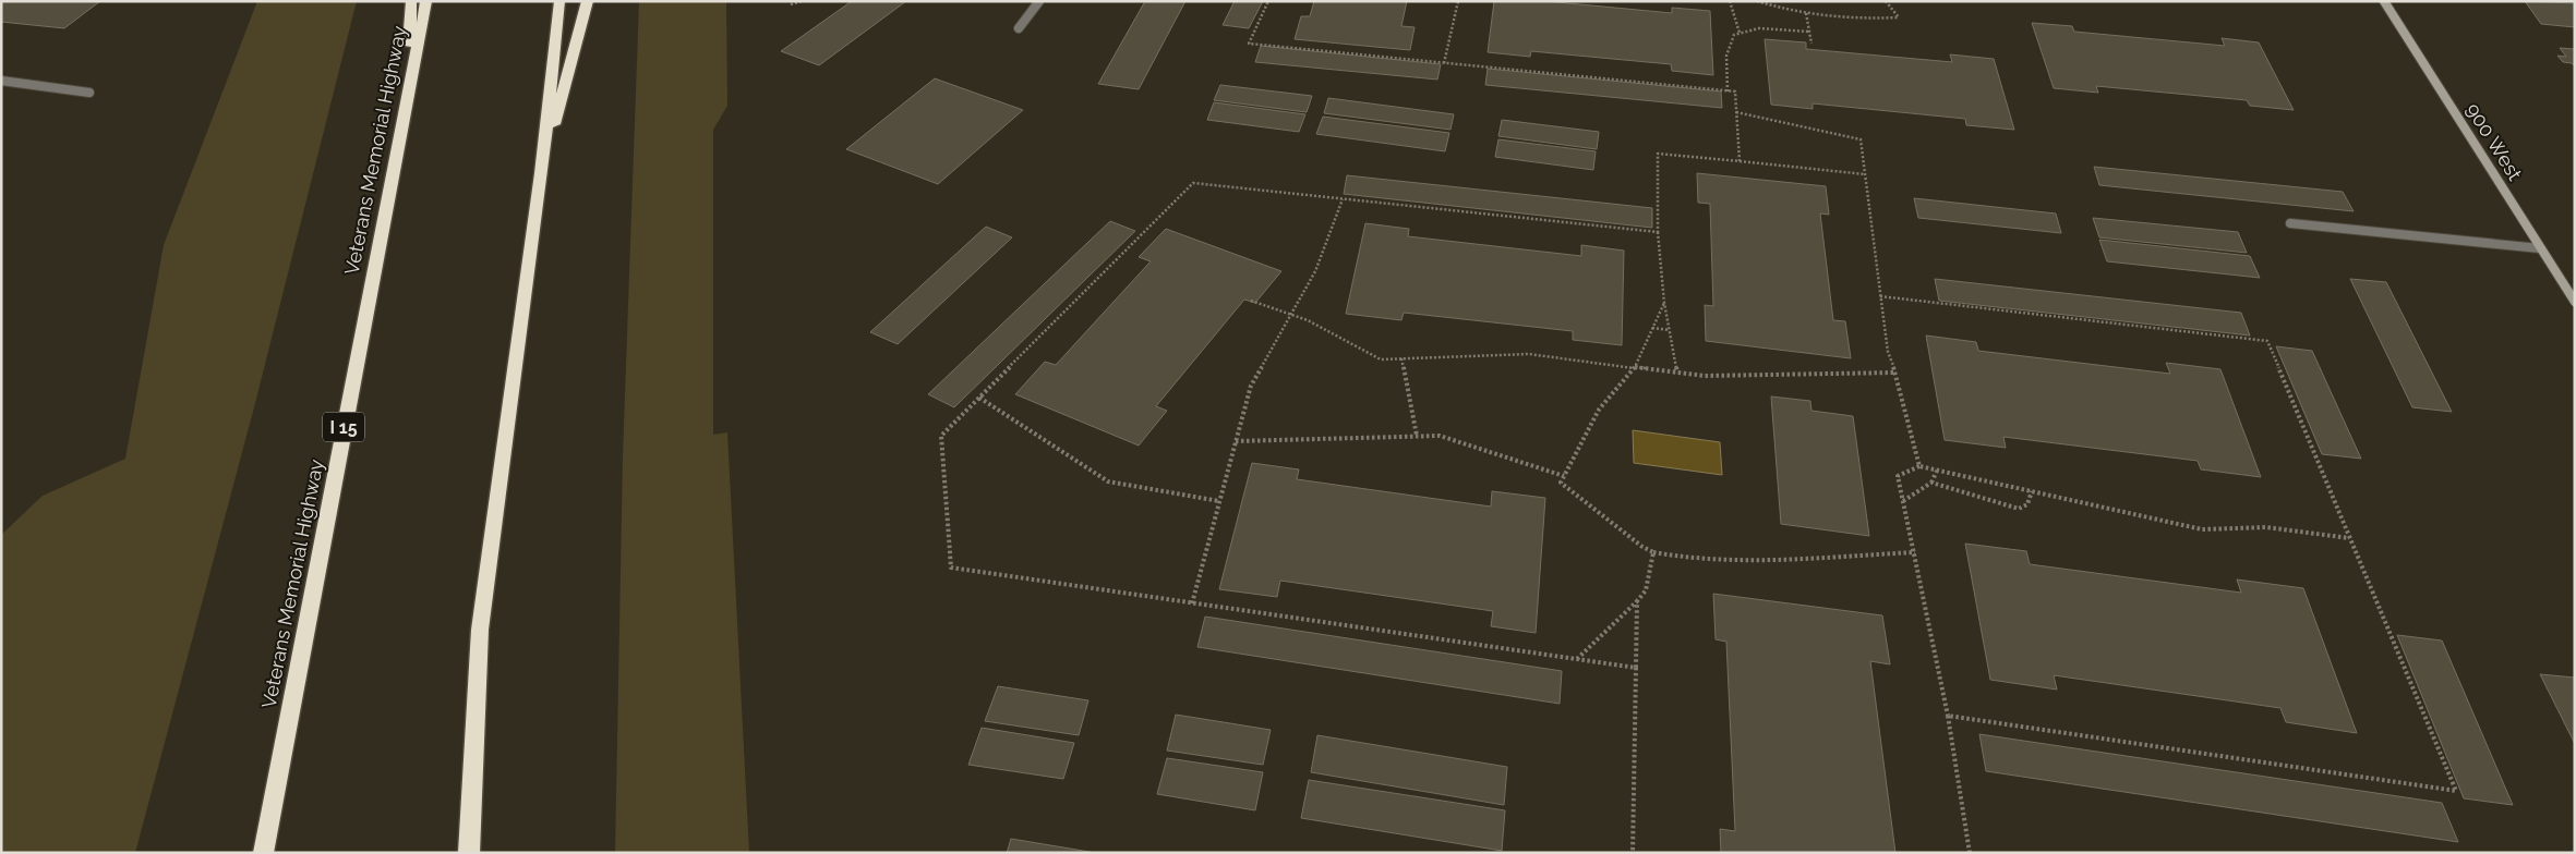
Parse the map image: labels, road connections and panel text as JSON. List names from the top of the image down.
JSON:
{
  "streets": {
    "highway": ["Veterans Memorial Highway", "I 15"],
    "main road": ["900 West"]
  }
}
